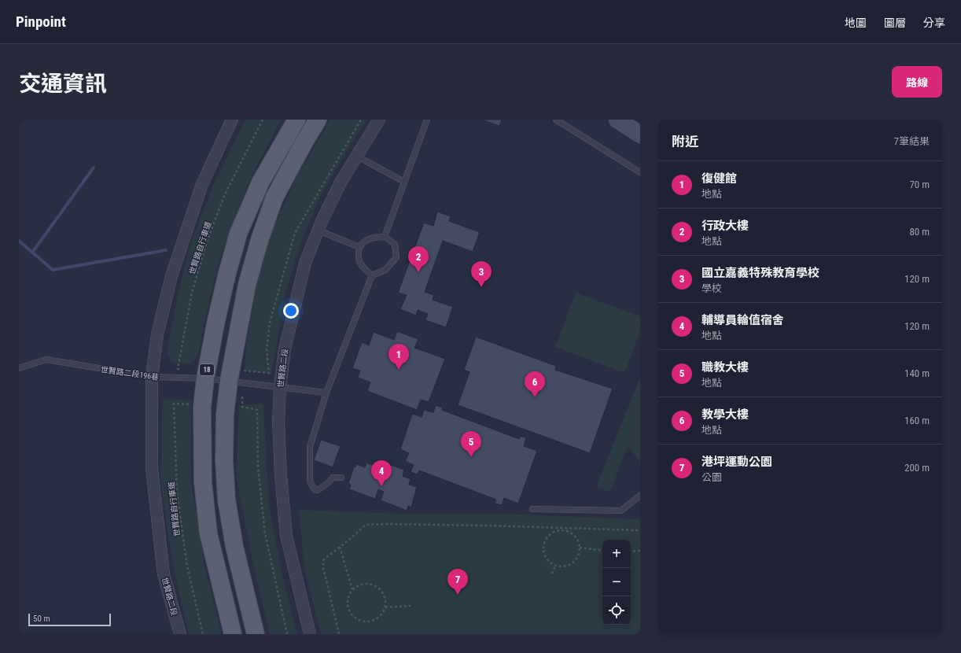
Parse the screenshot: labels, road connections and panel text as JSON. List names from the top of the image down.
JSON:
{
  "streets": {
    "main road": ["18"],
    "street": ["世賢路二段"],
    "lane": ["世賢路二段196巷"],
    "path": ["世賢路自行車道"]
  },
  "crossings": [
    ["世賢路二段", "世賢路二段196巷"],
    ["18", "世賢路二段196巷"]
  ],
  "scale_bar": "50 m",
  "page": {
    "header": "Pinpoint",
    "nav": ["地圖", "圖層", "分享"],
    "title": "交通資訊",
    "buttons": "路線",
    "heading": ["附近", "7筆結果"],
    "list": [
      {
        "mark": "1",
        "name": "復健館",
        "note": "地點",
        "value": "70 m"
      },
      {
        "mark": "2",
        "name": "行政大樓",
        "note": "地點",
        "value": "80 m"
      },
      {
        "mark": "3",
        "name": "國立嘉義特殊教育學校",
        "note": "學校",
        "value": "120 m"
      },
      {
        "mark": "4",
        "name": "輔導員輪值宿舍",
        "note": "地點",
        "value": "120 m"
      },
      {
        "mark": "5",
        "name": "職教大樓",
        "note": "地點",
        "value": "140 m"
      },
      {
        "mark": "6",
        "name": "教學大樓",
        "note": "地點",
        "value": "160 m"
      },
      {
        "mark": "7",
        "name": "港坪運動公園",
        "note": "公園",
        "value": "200 m"
      }
    ],
    "pins": [
      "2",
      "3",
      "1",
      "6",
      "5",
      "4",
      "7"
    ],
    "map_buttons": ["+", "−"],
    "scale": "50 m"
  }
}
